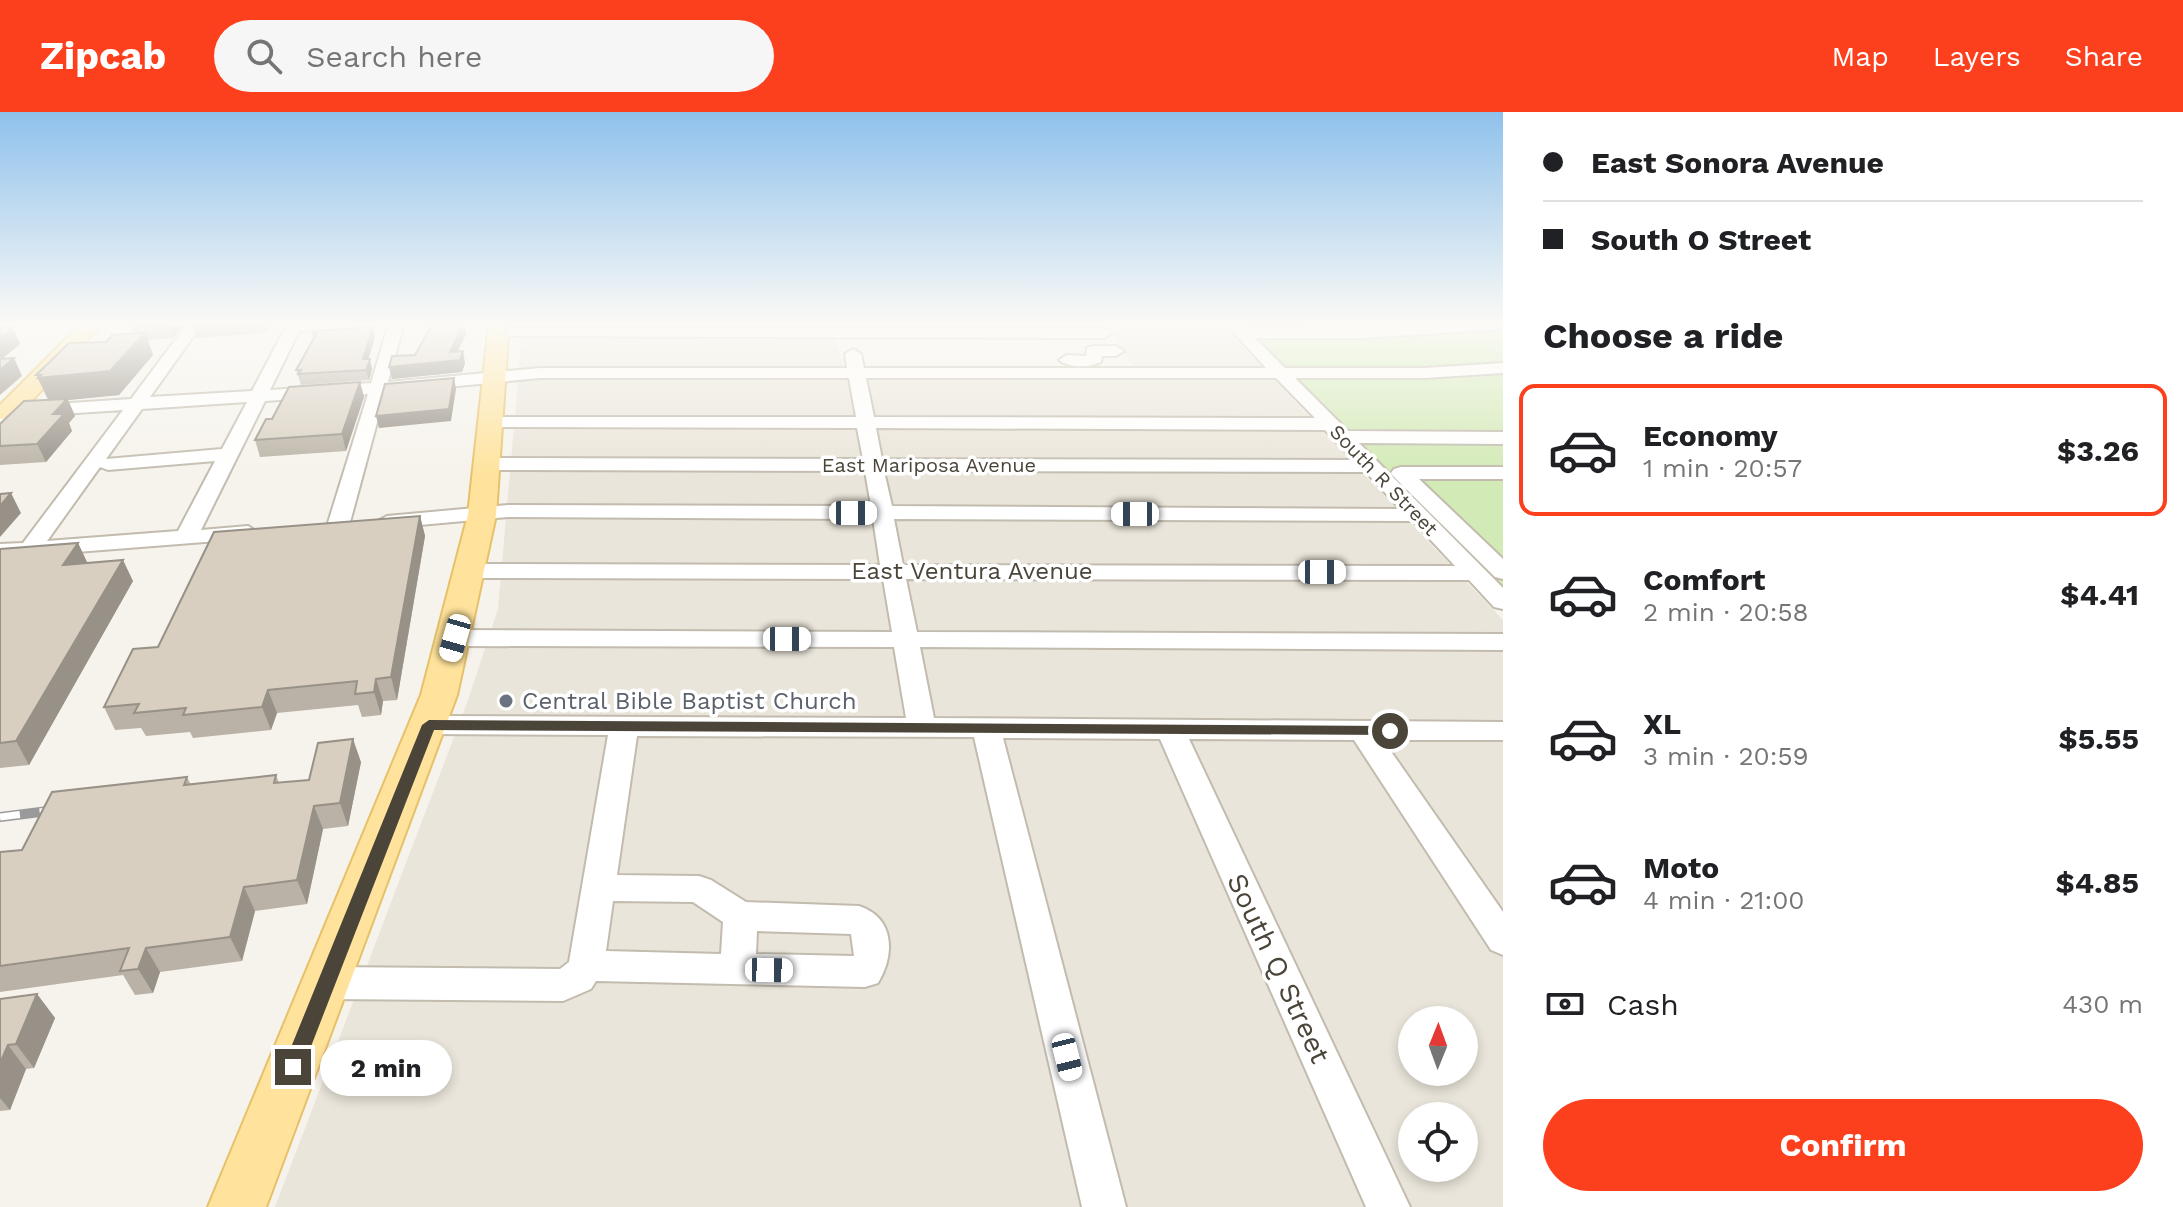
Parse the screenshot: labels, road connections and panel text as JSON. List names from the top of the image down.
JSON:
{
  "streets": {
    "street": [
      "East Mariposa Avenue",
      "South R Street",
      "East Ventura Avenue",
      "South Q Street"
    ]
  },
  "crossings": [
    ["East Mariposa Avenue", "South R Street"],
    ["South R Street", "East Ventura Avenue"]
  ],
  "places": ["Central Bible Baptist Church"],
  "north": "top",
  "page": {
    "header": "Zipcab",
    "search": "Search here",
    "nav": ["Map", "Layers", "Share"],
    "banner": ["East Sonora Avenue", "South O Street"],
    "heading": "Choose a ride",
    "list": [
      {
        "name": "Economy",
        "note": "1 min · 20:57",
        "value": "$3.26"
      },
      {
        "name": "Comfort",
        "note": "2 min · 20:58",
        "value": "$4.41"
      },
      {
        "name": "XL",
        "note": "3 min · 20:59",
        "value": "$5.55"
      },
      {
        "name": "Moto",
        "note": "4 min · 21:00",
        "value": "$4.85"
      }
    ],
    "pay": ["Cash", "430 m"],
    "bubble": "2 min",
    "buttons": "Confirm"
  }
}
